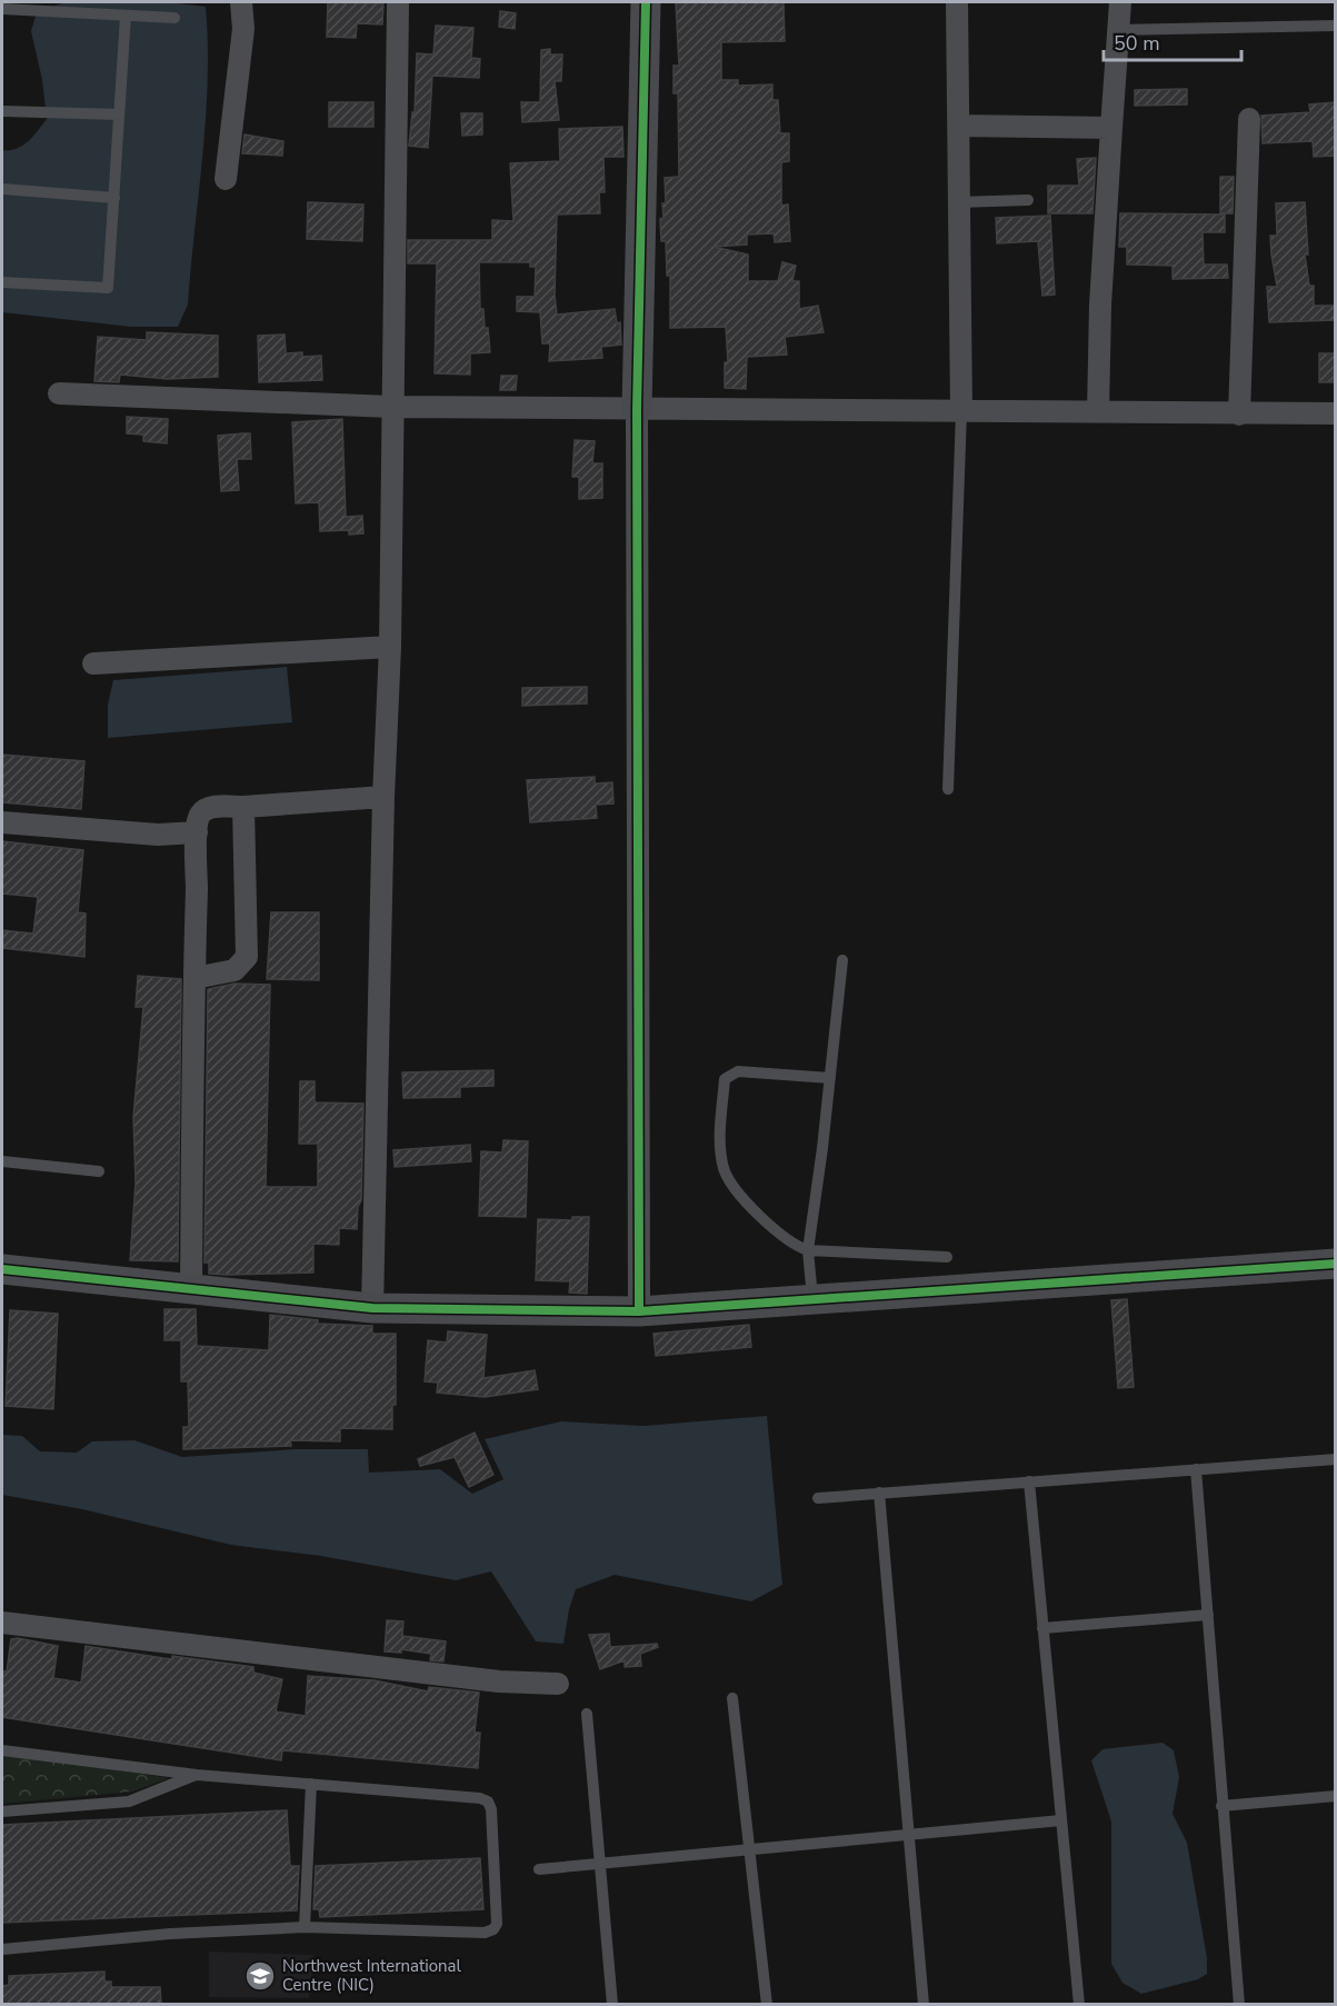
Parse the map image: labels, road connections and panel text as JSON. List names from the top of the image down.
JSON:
{
  "places": {
    "school or university": ["Northwest International Centre (NIC)"]
  },
  "scale_bar": "50 m"
}
